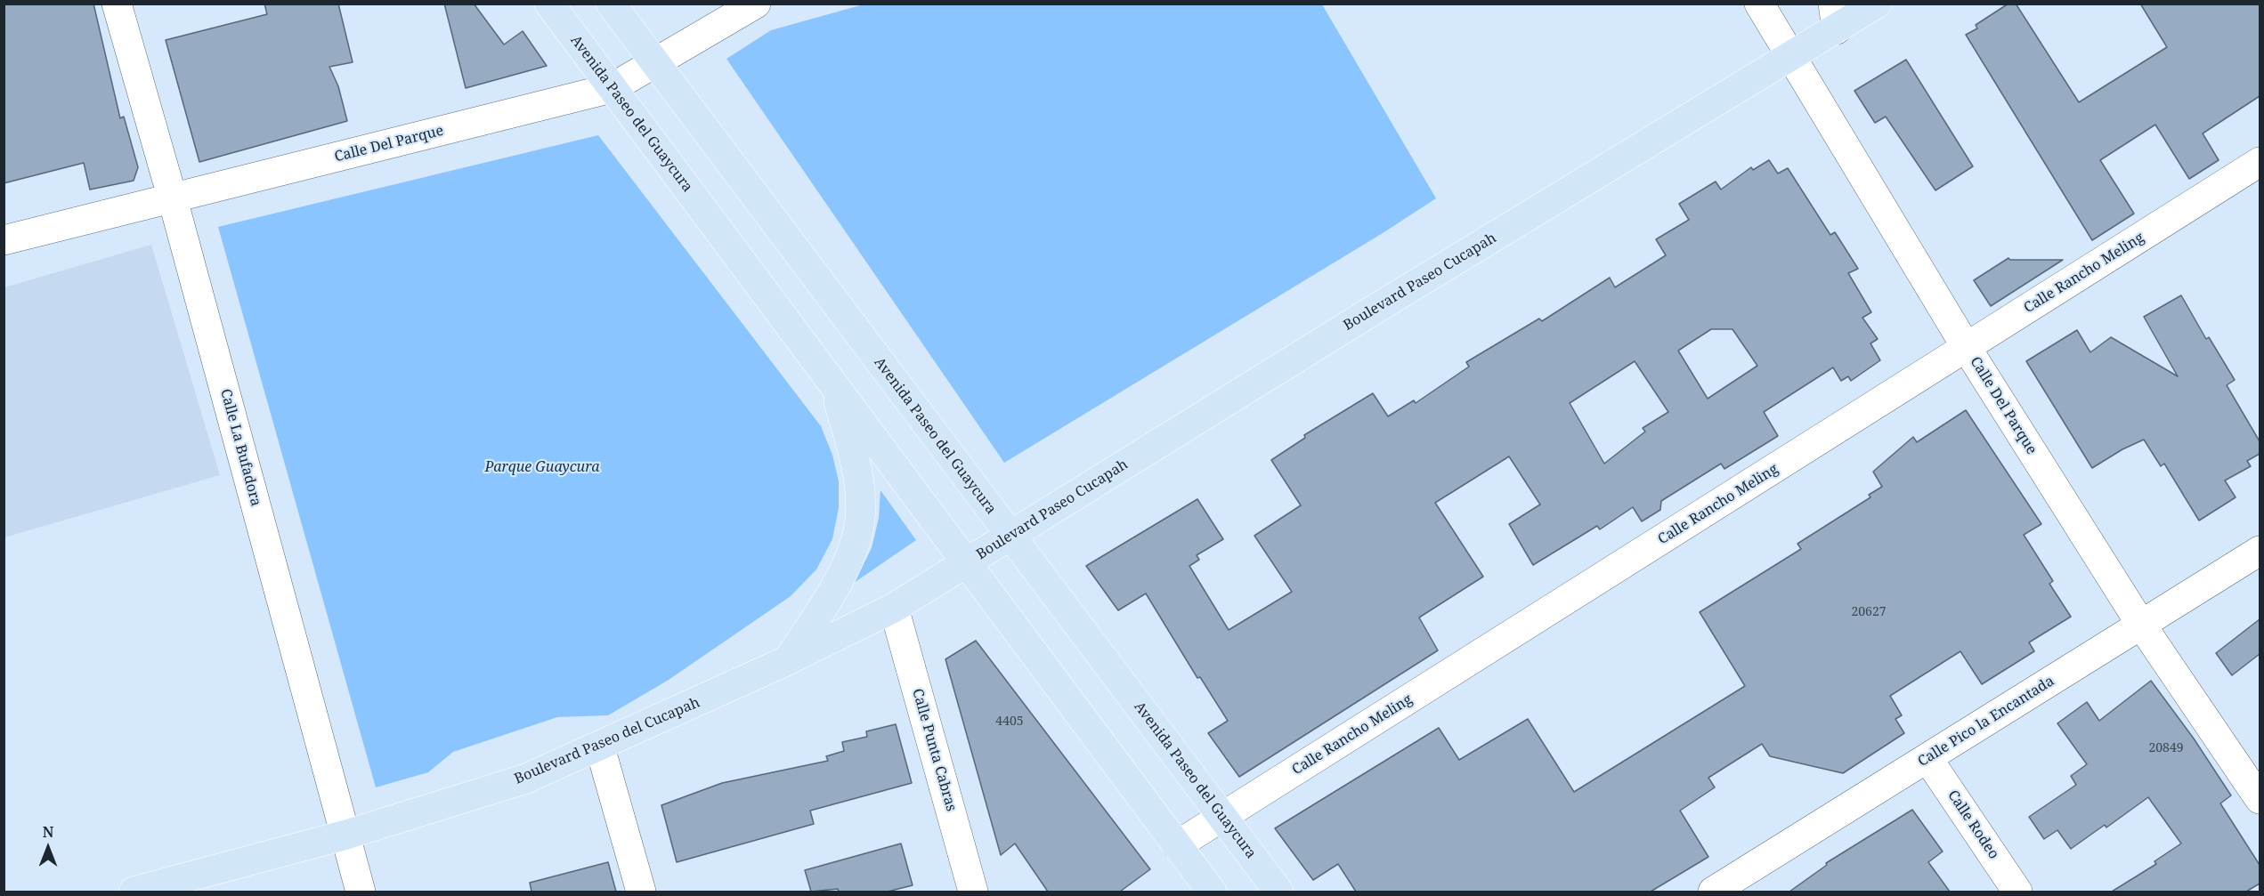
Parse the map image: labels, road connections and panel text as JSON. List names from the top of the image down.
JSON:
{
  "streets": {
    "main road": ["Avenida Paseo del Guaycura", "Boulevard Paseo Cucapah", "Boulevard Paseo del Cucapah"],
    "street": [
      "Calle Del Parque",
      "Calle Rancho Meling",
      "Calle La Bufadora",
      "Calle Pico la Encantada",
      "Calle Punta Cabras",
      "Calle Rodeo"
    ]
  },
  "crossings": [
    ["Avenida Paseo del Guaycura", "Calle Del Parque"],
    ["Avenida Paseo del Guaycura", "Calle Rancho Meling"],
    ["Avenida Paseo del Guaycura", "Boulevard Paseo Cucapah"],
    ["Avenida Paseo del Guaycura", "Boulevard Paseo del Cucapah"],
    ["Calle Del Parque", "Calle Rancho Meling"],
    ["Calle Del Parque", "Boulevard Paseo Cucapah"],
    ["Calle Del Parque", "Calle La Bufadora"],
    ["Calle Del Parque", "Calle Pico la Encantada"],
    ["Boulevard Paseo Cucapah", "Boulevard Paseo del Cucapah"],
    ["Calle La Bufadora", "Boulevard Paseo del Cucapah"],
    ["Calle Pico la Encantada", "Calle Rodeo"],
    ["Boulevard Paseo del Cucapah", "Calle Punta Cabras"]
  ],
  "parks": ["Parque Guaycura"],
  "house_numbers": ["20627", "4405", "20849"],
  "north": "top"
}
